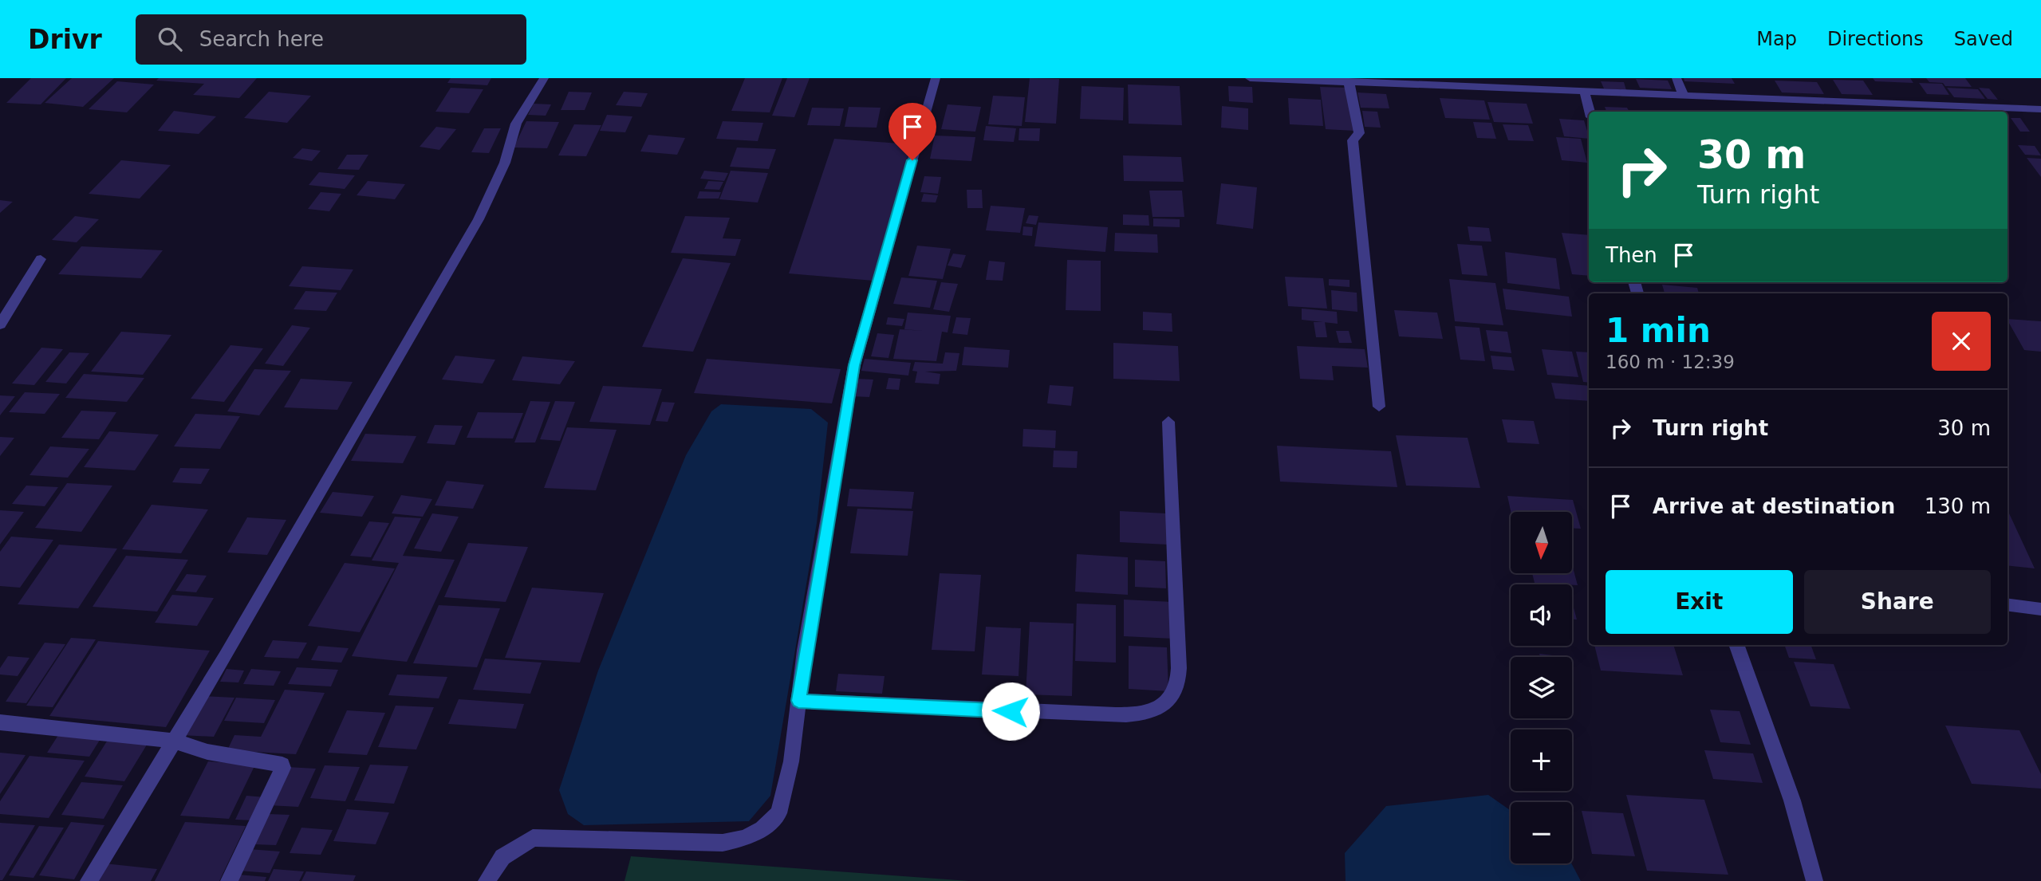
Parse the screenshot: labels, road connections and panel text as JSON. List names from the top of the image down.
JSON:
{
  "north": "bottom",
  "page": {
    "header": "Drivr",
    "search": "Search here",
    "nav": ["Map", "Directions", "Saved"],
    "turn": ["30 m", "Turn right"],
    "then": "Then",
    "heading": ["1 min", "160 m · 12:39"],
    "list": [
      {
        "name": "Turn right",
        "value": "30 m"
      },
      {
        "name": "Arrive at destination",
        "value": "130 m"
      }
    ],
    "map_buttons": ["+", "−"],
    "buttons": ["Exit", "Share"]
  }
}
